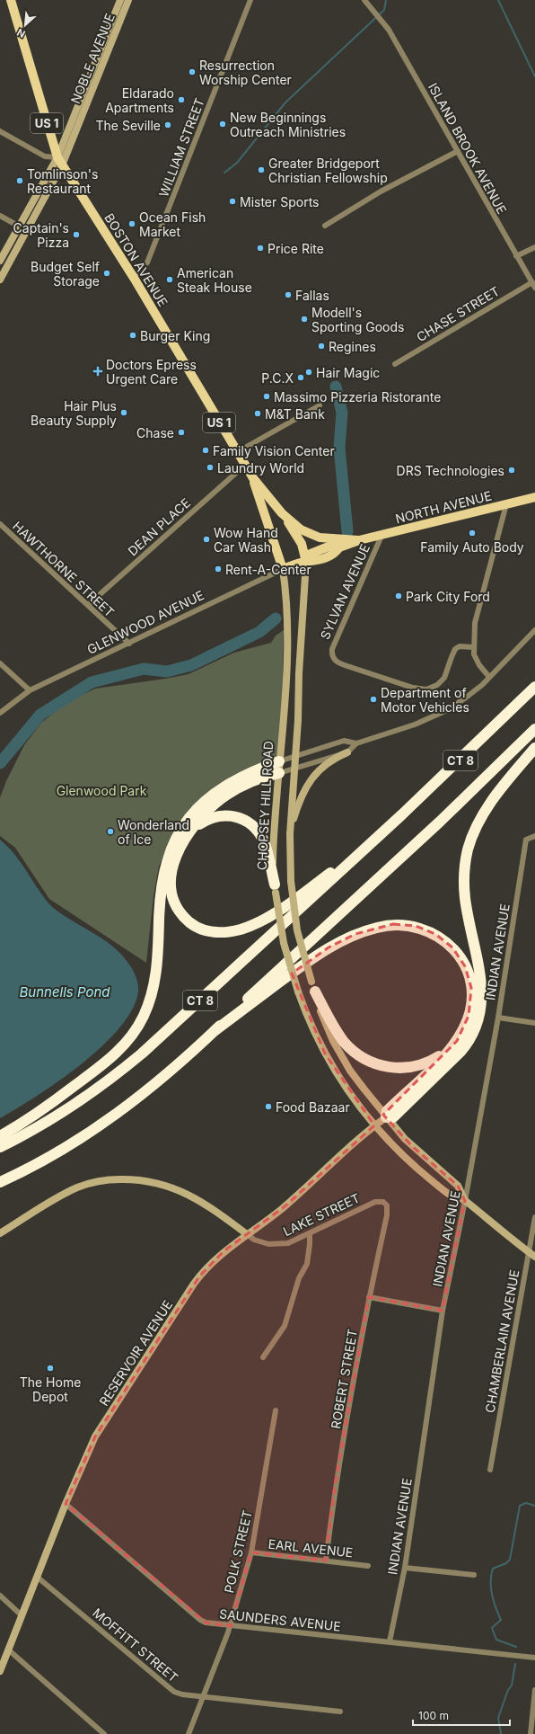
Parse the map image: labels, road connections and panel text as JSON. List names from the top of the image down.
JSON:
{
  "streets": {
    "highway": ["CT 8"],
    "main road": [
      "NOBLE AVENUE",
      "US 1",
      "BOSTON AVENUE",
      "NORTH AVENUE",
      "GLENWOOD AVENUE",
      "CHOPSEY HILL ROAD",
      "RESERVOIR AVENUE"
    ],
    "street": [
      "WILLIAM STREET",
      "ISLAND BROOK AVENUE",
      "CHASE STREET",
      "DEAN PLACE",
      "HAWTHORNE STREET",
      "SYLVAN AVENUE",
      "INDIAN AVENUE",
      "LAKE STREET",
      "CHAMBERLAIN AVENUE",
      "ROBERT STREET",
      "EARL AVENUE",
      "POLK STREET",
      "SAUNDERS AVENUE",
      "MOFFITT STREET"
    ]
  },
  "crossings": [
    ["NOBLE AVENUE", "BOSTON AVENUE"],
    ["US 1", "BOSTON AVENUE"],
    ["US 1", "NORTH AVENUE"],
    ["US 1", "GLENWOOD AVENUE"],
    ["US 1", "CHOPSEY HILL ROAD"],
    ["WILLIAM STREET", "BOSTON AVENUE"],
    ["ISLAND BROOK AVENUE", "CHASE STREET"],
    ["BOSTON AVENUE", "DEAN PLACE"],
    ["BOSTON AVENUE", "CHOPSEY HILL ROAD"],
    ["NORTH AVENUE", "SYLVAN AVENUE"],
    ["NORTH AVENUE", "GLENWOOD AVENUE"],
    ["DEAN PLACE", "HAWTHORNE STREET"],
    ["HAWTHORNE STREET", "GLENWOOD AVENUE"],
    ["GLENWOOD AVENUE", "CHOPSEY HILL ROAD"],
    ["CHOPSEY HILL ROAD", "INDIAN AVENUE"],
    ["CHOPSEY HILL ROAD", "CHAMBERLAIN AVENUE"],
    ["CHOPSEY HILL ROAD", "RESERVOIR AVENUE"],
    ["INDIAN AVENUE", "SAUNDERS AVENUE"],
    ["LAKE STREET", "RESERVOIR AVENUE"],
    ["LAKE STREET", "ROBERT STREET"],
    ["RESERVOIR AVENUE", "SAUNDERS AVENUE"],
    ["RESERVOIR AVENUE", "MOFFITT STREET"],
    ["ROBERT STREET", "EARL AVENUE"],
    ["EARL AVENUE", "POLK STREET"],
    ["POLK STREET", "SAUNDERS AVENUE"],
    ["POLK STREET", "MOFFITT STREET"]
  ],
  "water": ["Bunnells Pond"],
  "parks": ["Glenwood Park"],
  "places": {
    "other": [
      "Resurrection Worship Center",
      "Eldarado Apartments",
      "New Beginnings Outreach Ministries",
      "The Seville",
      "Greater Bridgeport Christian Fellowship",
      "Tomlinson's Restaurant",
      "Mister Sports",
      "Ocean Fish Market",
      "Captain's Pizza",
      "Price Rite",
      "Budget Self Storage",
      "American Steak House",
      "Fallas",
      "Modell's Sporting Goods",
      "Burger King",
      "Regines",
      "Hair Magic",
      "P.C.X",
      "Massimo Pizzeria Ristorante",
      "Hair Plus Beauty Supply",
      "M&T Bank",
      "Chase",
      "Family Vision Center",
      "Laundry World",
      "DRS Technologies",
      "Family Auto Body",
      "Wow Hand Car Wash",
      "Rent-A-Center",
      "Park City Ford",
      "Department of Motor Vehicles",
      "Wonderland of Ice",
      "Food Bazaar",
      "The Home Depot"
    ],
    "health": ["Doctors Epress Urgent Care"]
  },
  "scale_bar": "100 m",
  "north": "bottom left"
}
